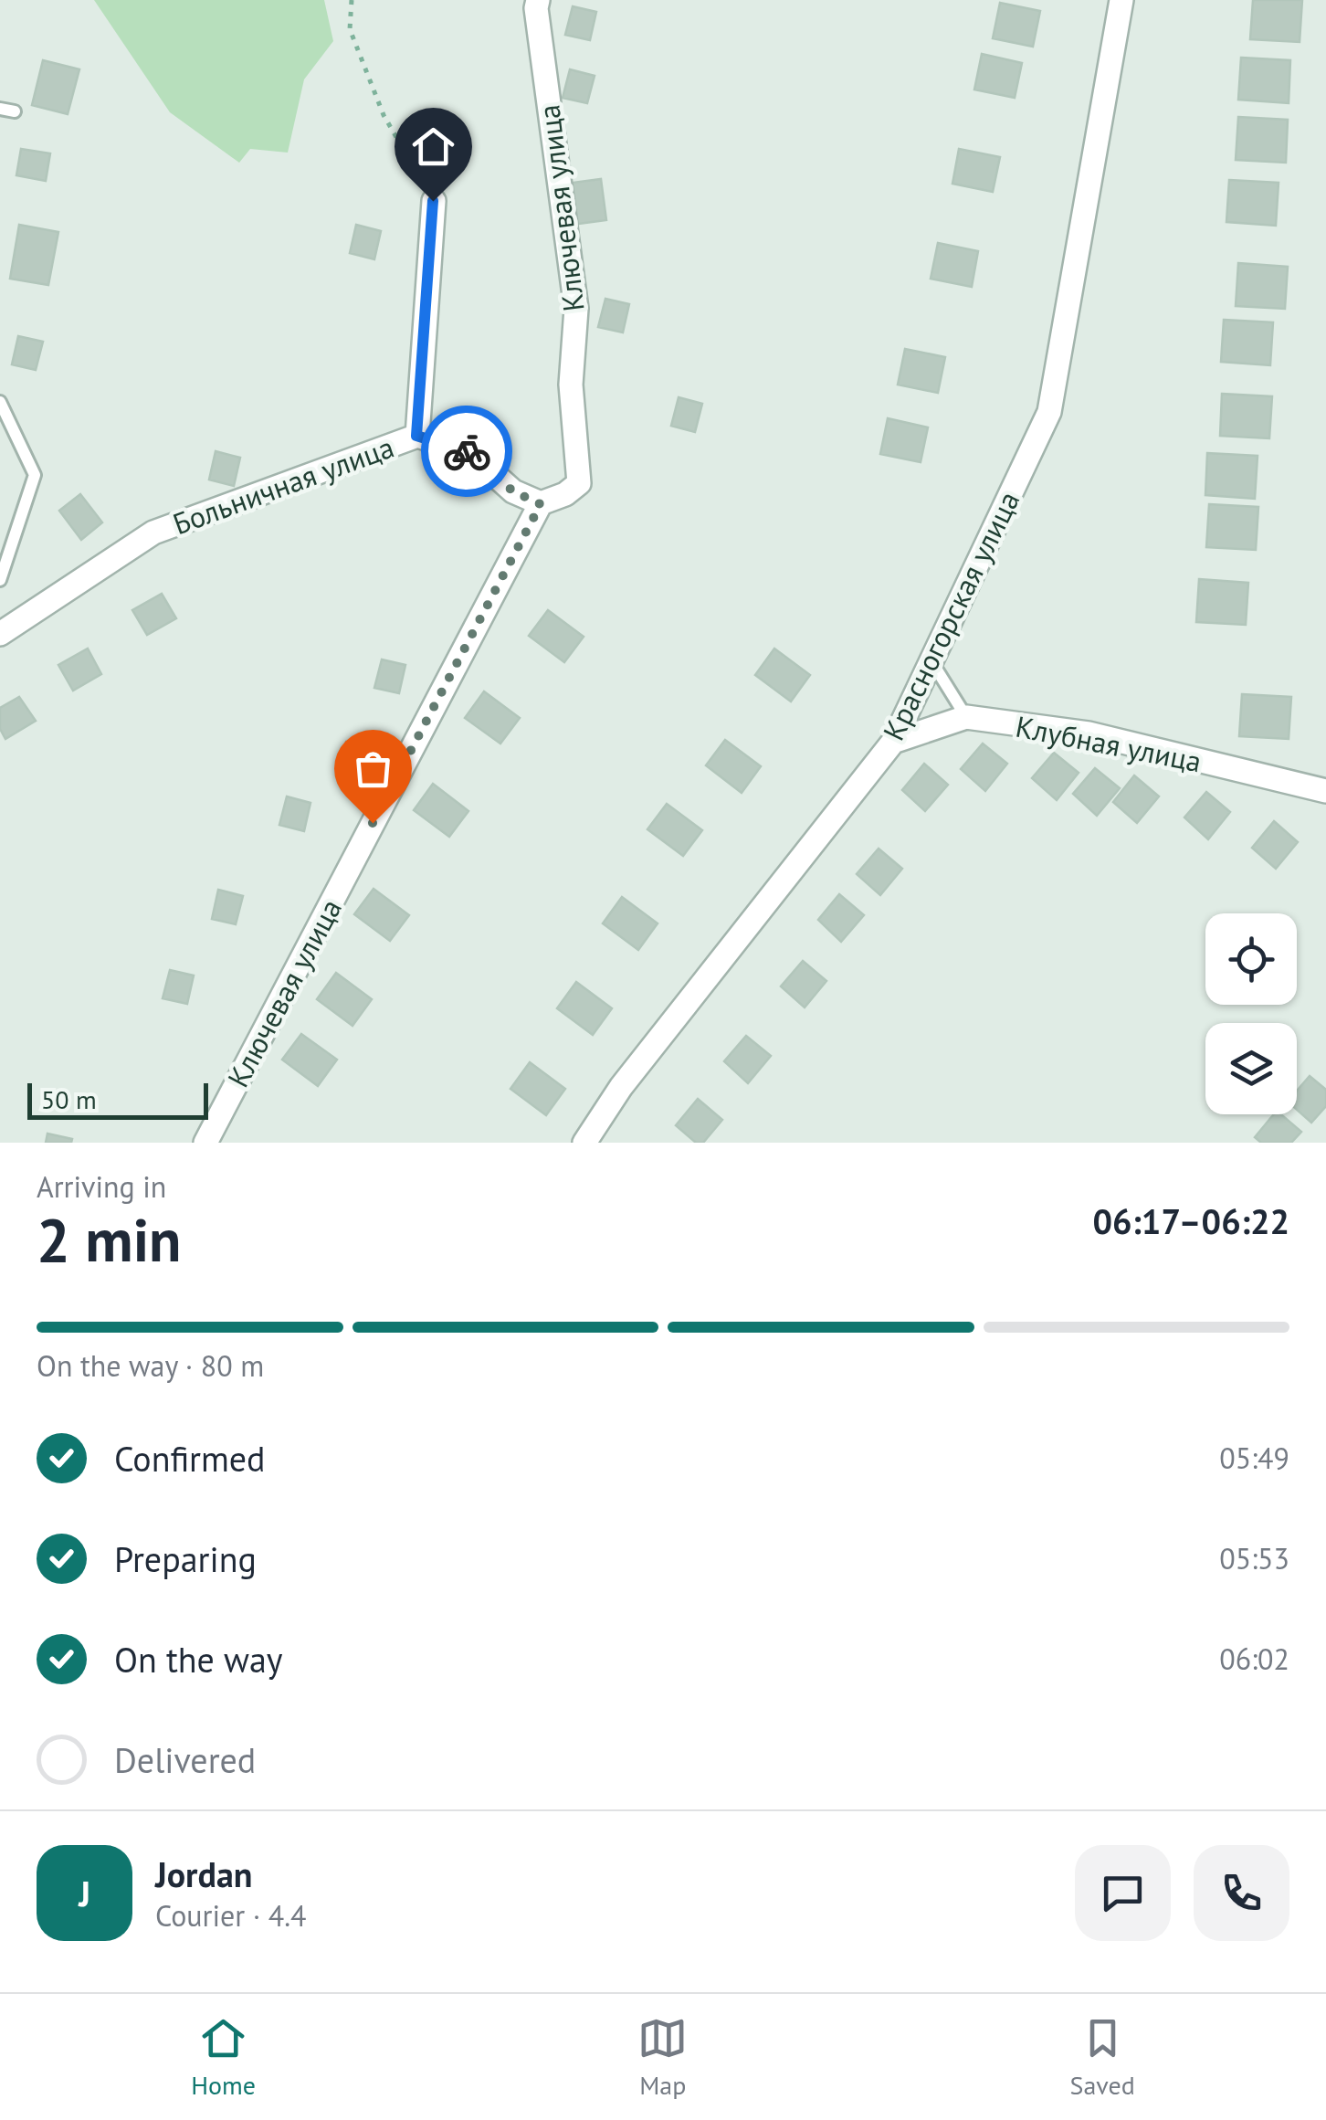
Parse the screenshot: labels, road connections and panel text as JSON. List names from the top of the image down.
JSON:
{
  "streets": {
    "street": [
      "Ключевая улица",
      "Больничная улица",
      "Красногорская улица",
      "Клубная улица"
    ]
  },
  "crossings": [
    ["Красногорская улица", "Клубная улица"]
  ],
  "scale_bar": "50 m",
  "page": {
    "scale": "50 m",
    "heading": ["2 min", "Arriving in", "06:17–06:22"],
    "panel": ["Jordan", "Courier · 4.4"],
    "bar": "On the way · 80 m",
    "list": [
      ["Confirmed", "05:49"],
      ["Preparing", "05:53"],
      ["On the way", "06:02"],
      "Delivered"
    ],
    "round": "J",
    "tabs": ["Home", "Map", "Saved"]
  }
}
